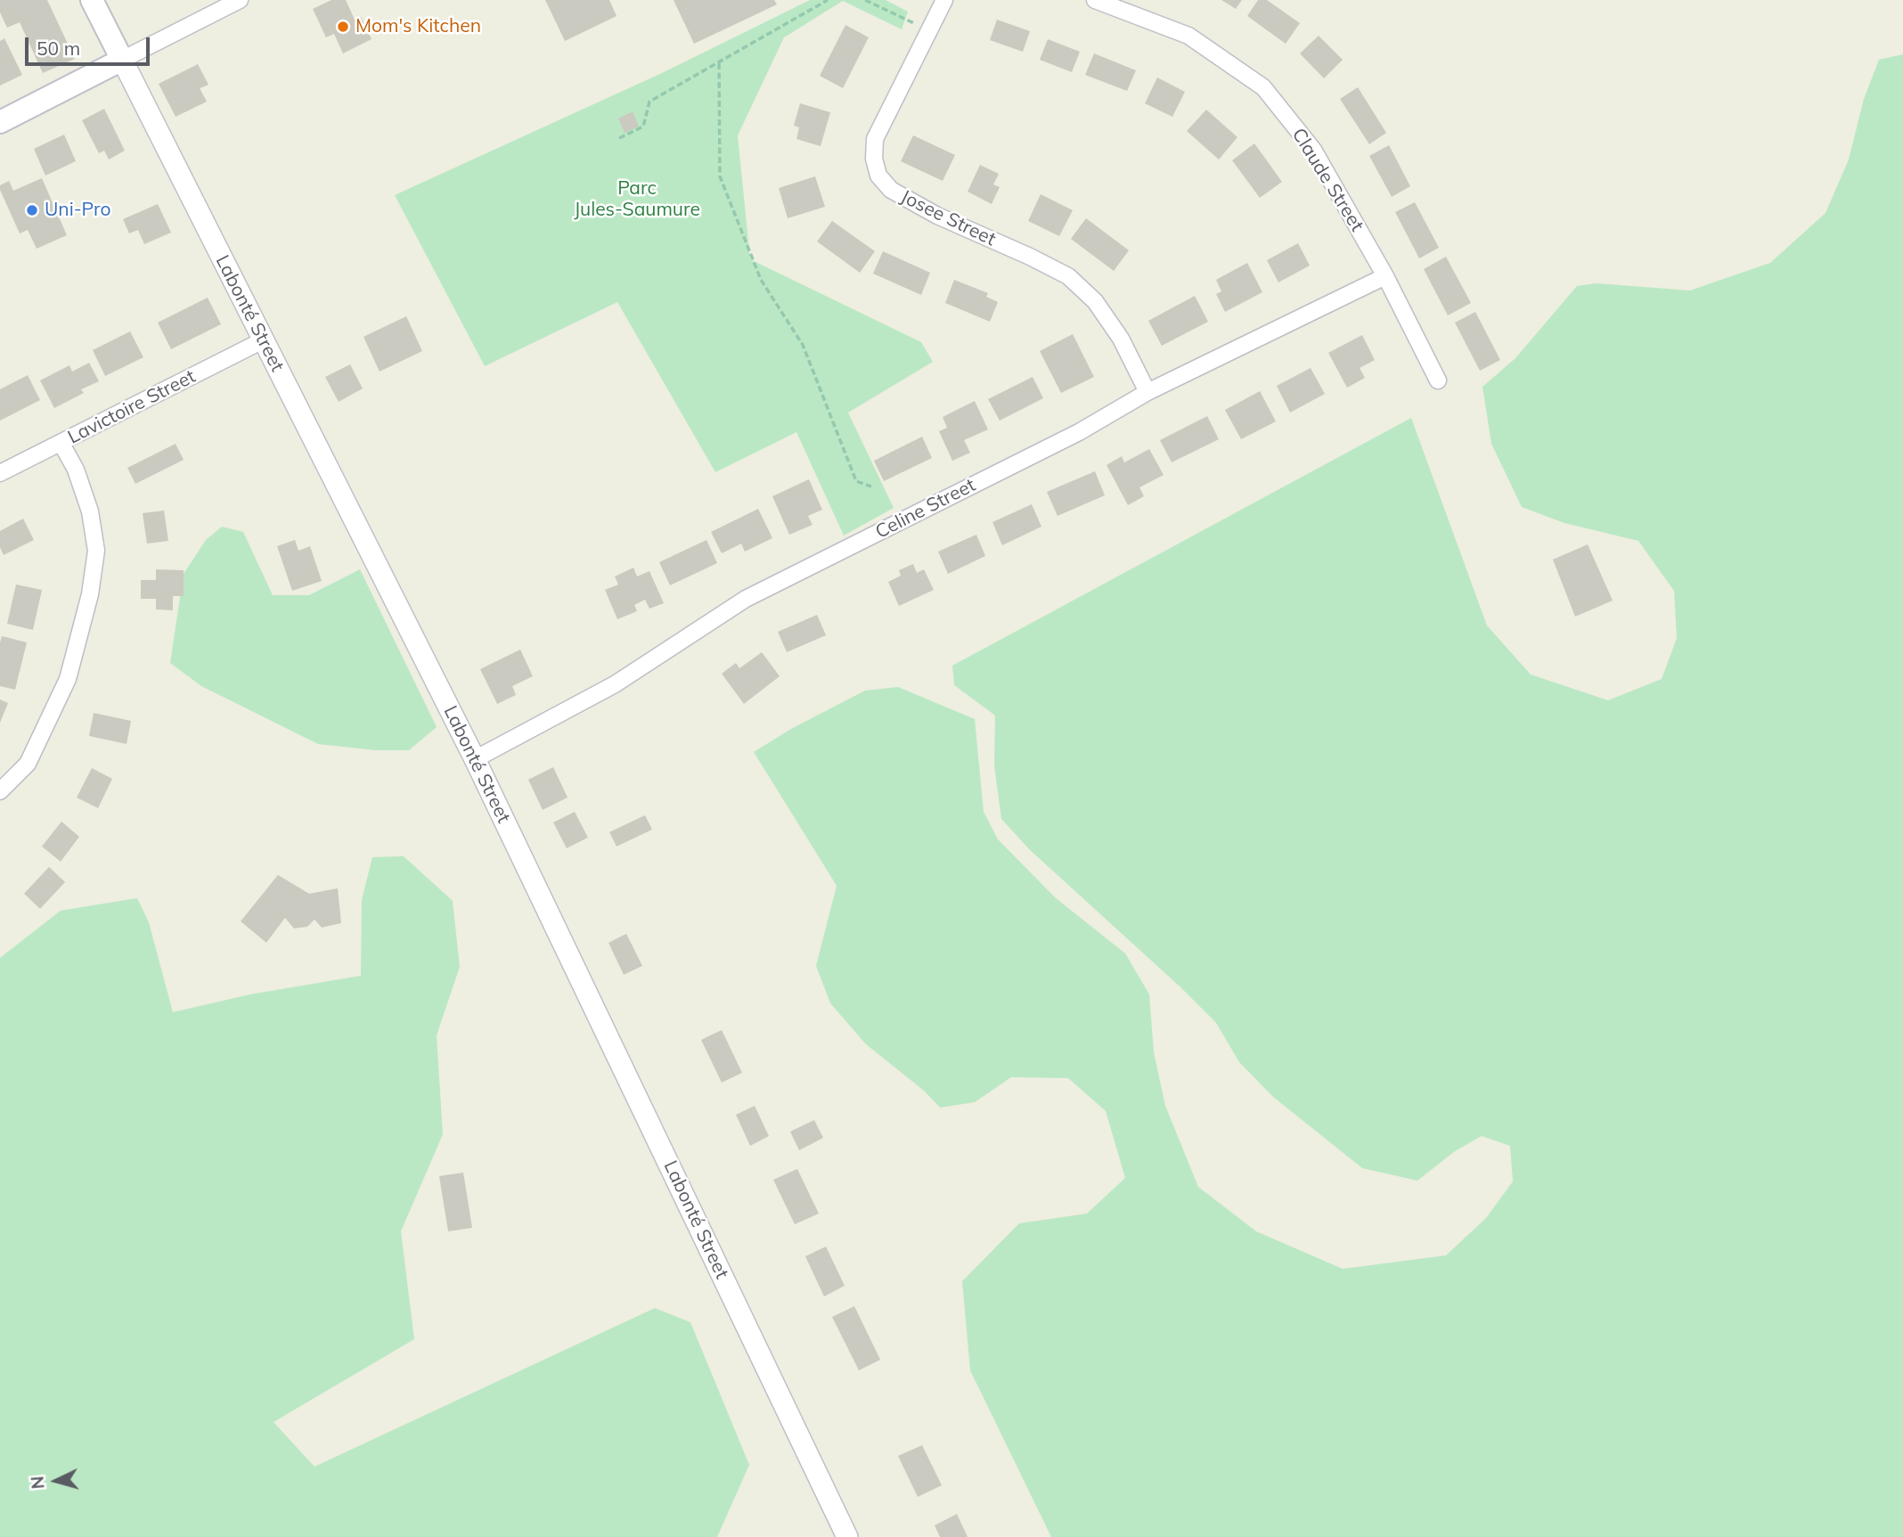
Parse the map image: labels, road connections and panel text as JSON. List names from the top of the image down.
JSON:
{
  "streets": {
    "main road": ["Labonté Street"],
    "street": [
      "Claude Street",
      "Josee Street",
      "Lavictoire Street",
      "Celine Street"
    ]
  },
  "crossings": [
    ["Claude Street", "Celine Street"],
    ["Josee Street", "Celine Street"],
    ["Labonté Street", "Lavictoire Street"],
    ["Labonté Street", "Celine Street"]
  ],
  "parks": ["Parc Jules-Saumure"],
  "places": ["Mom's Kitchen", "Uni-Pro"],
  "scale_bar": "50 m",
  "north": "left"
}
